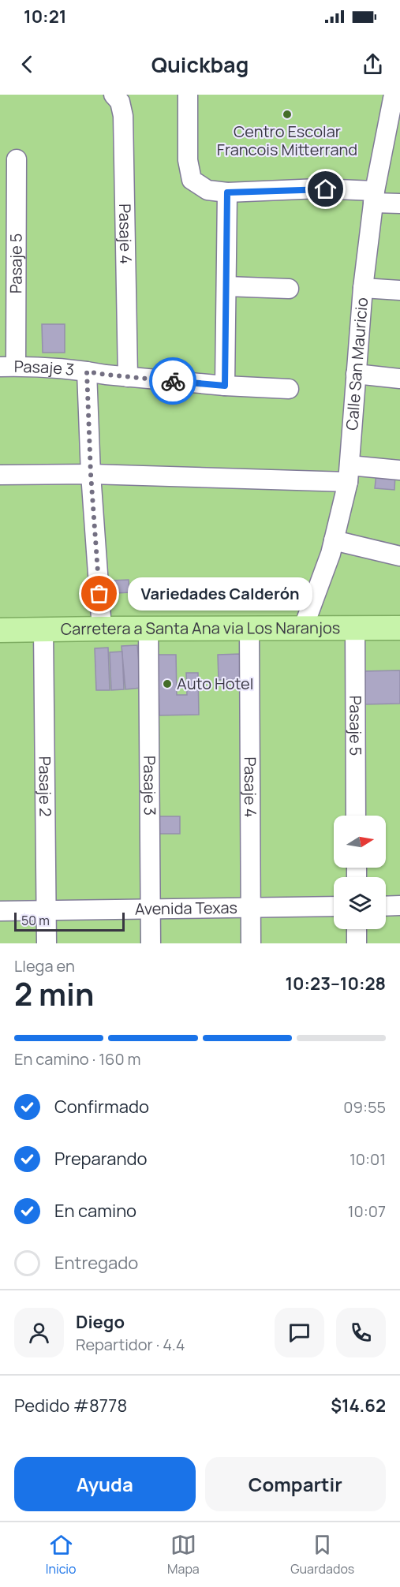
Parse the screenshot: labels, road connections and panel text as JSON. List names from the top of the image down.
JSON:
{
  "streets": {
    "main road": ["Carretera a Santa Ana via Los Naranjos"],
    "street": [
      "Pasaje 4",
      "Pasaje 5",
      "Calle San Mauricio",
      "Pasaje 3",
      "Pasaje 2",
      "Avenida Texas"
    ]
  },
  "crossings": [
    ["Pasaje 4", "Pasaje 3"],
    ["Pasaje 4", "Carretera a Santa Ana via Los Naranjos"],
    ["Pasaje 4", "Avenida Texas"],
    ["Pasaje 5", "Pasaje 3"],
    ["Pasaje 5", "Carretera a Santa Ana via Los Naranjos"],
    ["Calle San Mauricio", "Carretera a Santa Ana via Los Naranjos"],
    ["Pasaje 3", "Carretera a Santa Ana via Los Naranjos"],
    ["Pasaje 3", "Avenida Texas"],
    ["Carretera a Santa Ana via Los Naranjos", "Pasaje 2"],
    ["Pasaje 2", "Avenida Texas"]
  ],
  "places": ["Centro Escolar Francois Mitterrand", "Variedades Calderón", "Auto Hotel"],
  "scale_bar": "50 m",
  "north": "right",
  "page": {
    "status": "10:21",
    "header": "Quickbag",
    "bubble": "Variedades Calderón",
    "scale": "50 m",
    "heading": ["2 min", "Llega en", "10:23–10:28"],
    "panel": [
      "Diego",
      "Repartidor · 4.4",
      "Pedido #8778",
      "$14.62"
    ],
    "bar": "En camino · 160 m",
    "list": [
      ["Confirmado", "09:55"],
      ["Preparando", "10:01"],
      ["En camino", "10:07"],
      "Entregado"
    ],
    "buttons": ["Ayuda", "Compartir"],
    "tabs": ["Inicio", "Mapa", "Guardados"]
  }
}
